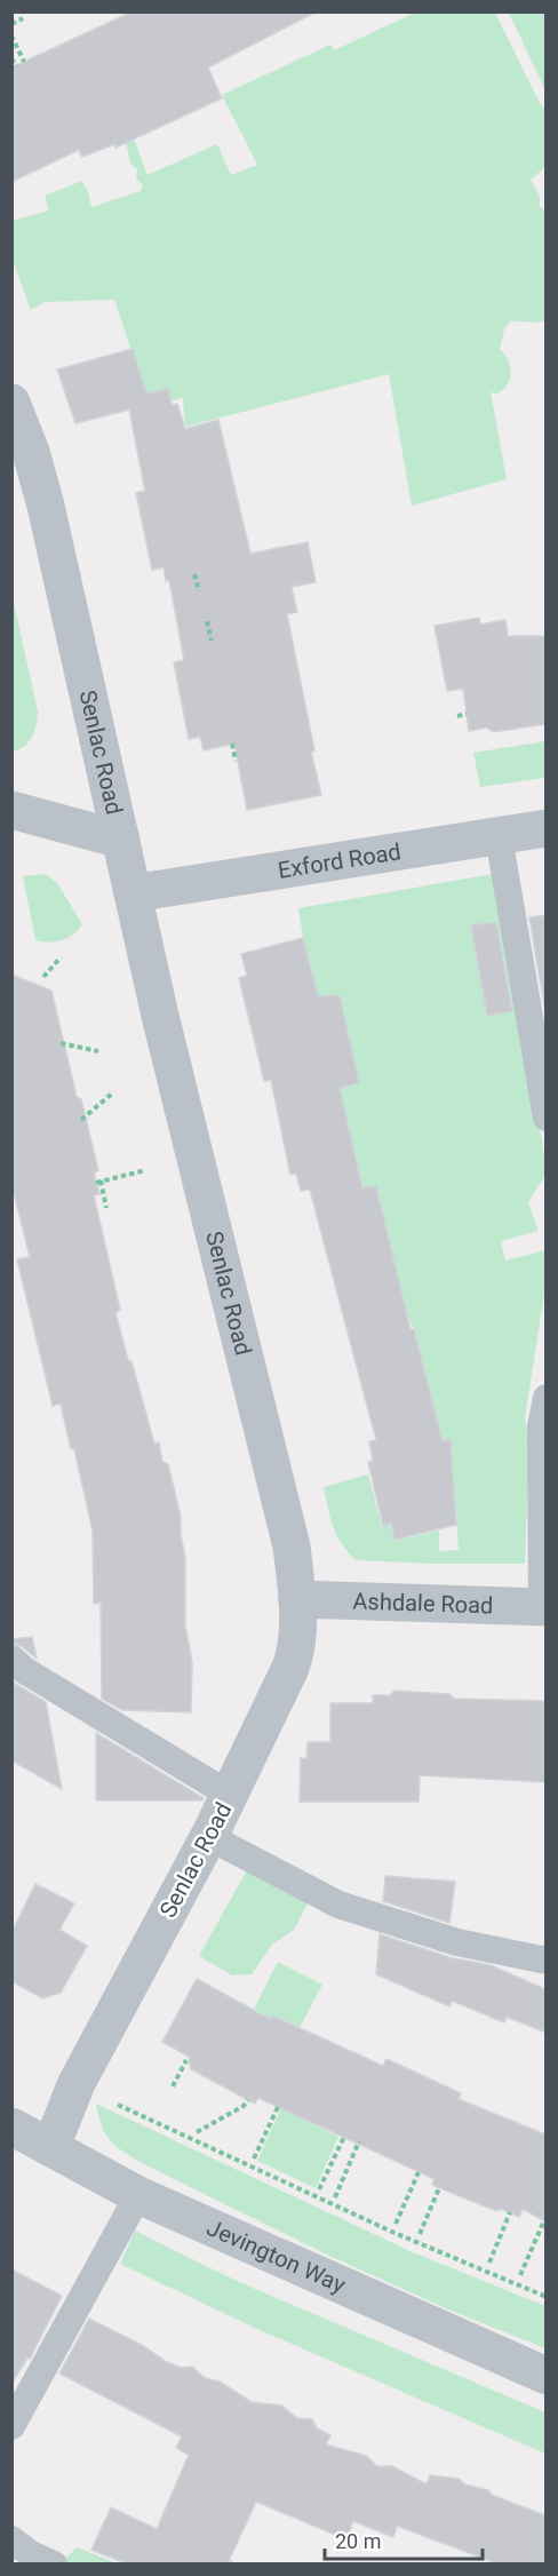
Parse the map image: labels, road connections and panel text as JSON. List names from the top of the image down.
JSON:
{
  "streets": {
    "street": [
      "Senlac Road",
      "Exford Road",
      "Ashdale Road",
      "Jevington Way"
    ]
  },
  "crossings": [
    ["Senlac Road", "Exford Road"],
    ["Senlac Road", "Ashdale Road"],
    ["Senlac Road", "Jevington Way"]
  ],
  "scale_bar": "20 m"
}
